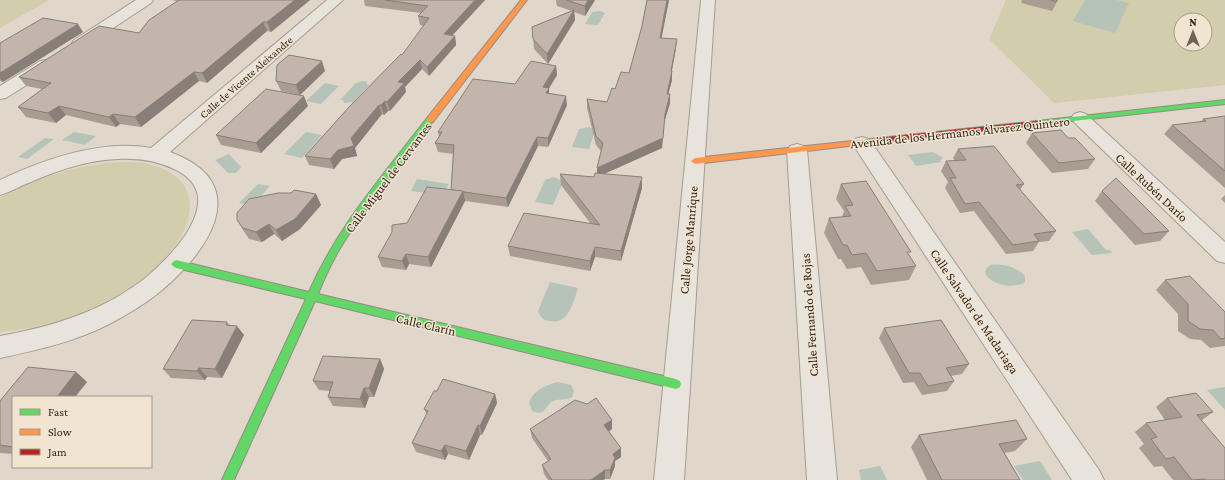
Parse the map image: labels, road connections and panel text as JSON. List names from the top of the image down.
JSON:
{
  "streets": {
    "street": [
      "Calle de Vicente Aleixandre",
      "Avenida de los Hermanos Álvarez Quintero",
      "Calle Miguel de Cervantes",
      "Calle Rubén Darío",
      "Calle Jorge Manrique",
      "Calle Salvador de Madariaga",
      "Calle Fernando de Rojas",
      "Calle Clarín"
    ]
  },
  "crossings": [
    ["Avenida de los Hermanos Álvarez Quintero", "Calle Rubén Darío"],
    ["Avenida de los Hermanos Álvarez Quintero", "Calle Jorge Manrique"],
    ["Avenida de los Hermanos Álvarez Quintero", "Calle Salvador de Madariaga"],
    ["Avenida de los Hermanos Álvarez Quintero", "Calle Fernando de Rojas"],
    ["Calle Miguel de Cervantes", "Calle Clarín"],
    ["Calle Jorge Manrique", "Calle Clarín"]
  ],
  "legend": ["Fast", "Slow", "Jam"],
  "north": "top"
}
